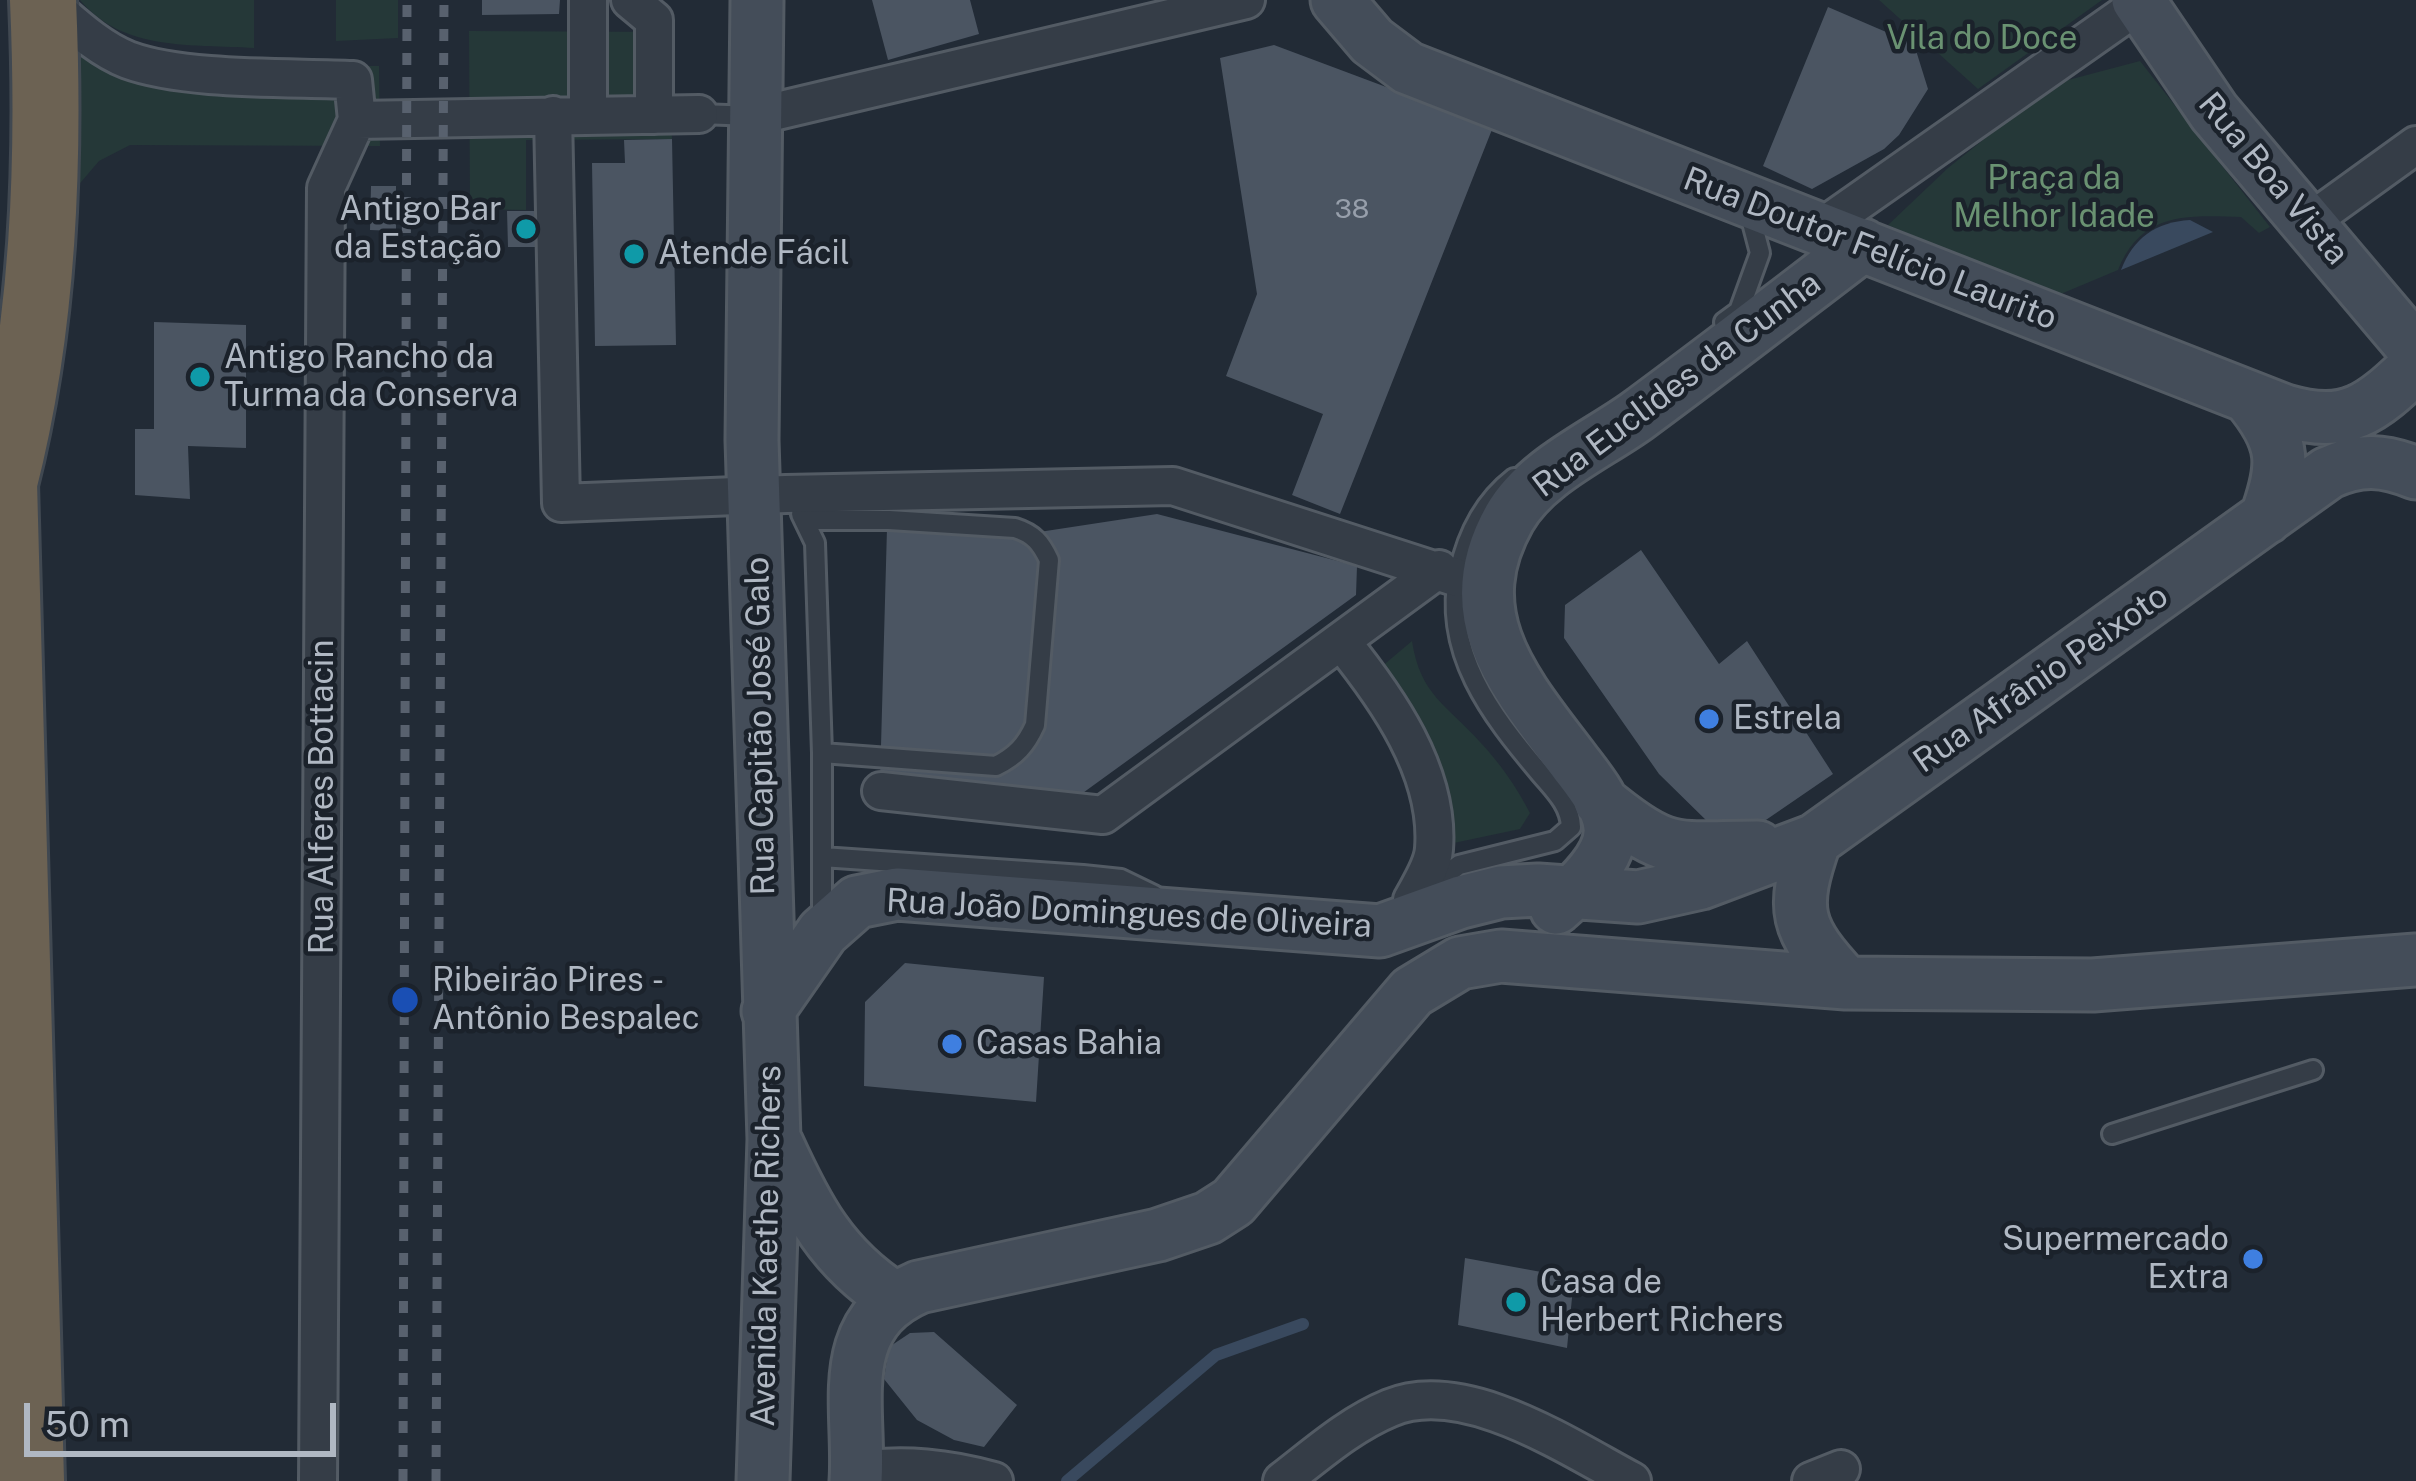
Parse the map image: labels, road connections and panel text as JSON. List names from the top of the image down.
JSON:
{
  "streets": {
    "main road": [
      "Rua Boa Vista",
      "Rua Doutor Felício Laurito",
      "Rua Euclides da Cunha",
      "Rua Afrânio Peixoto",
      "Rua Capitão José Galo",
      "Rua João Domingues de Oliveira",
      "Avenida Kaethe Richers"
    ],
    "street": ["Rua Alferes Bottacin"]
  },
  "crossings": [
    ["Rua Doutor Felício Laurito", "Rua Euclides da Cunha"],
    ["Rua Euclides da Cunha", "Rua Afrânio Peixoto"],
    ["Rua Euclides da Cunha", "Rua João Domingues de Oliveira"],
    ["Rua Afrânio Peixoto", "Rua João Domingues de Oliveira"],
    ["Rua Capitão José Galo", "Rua João Domingues de Oliveira"],
    ["Rua Capitão José Galo", "Avenida Kaethe Richers"],
    ["Rua João Domingues de Oliveira", "Avenida Kaethe Richers"]
  ],
  "parks": ["Vila do Doce", "Praça da Melhor Idade"],
  "places": [
    "Antigo Bar da Estação",
    "Atende Fácil",
    "Antigo Rancho da Turma da Conserva",
    "Estrela",
    "Ribeirão Pires - Antônio Bespalec",
    "Casas Bahia",
    "Supermercado Extra",
    "Casa de Herbert Richers"
  ],
  "house_numbers": ["38"],
  "scale_bar": "50 m"
}
